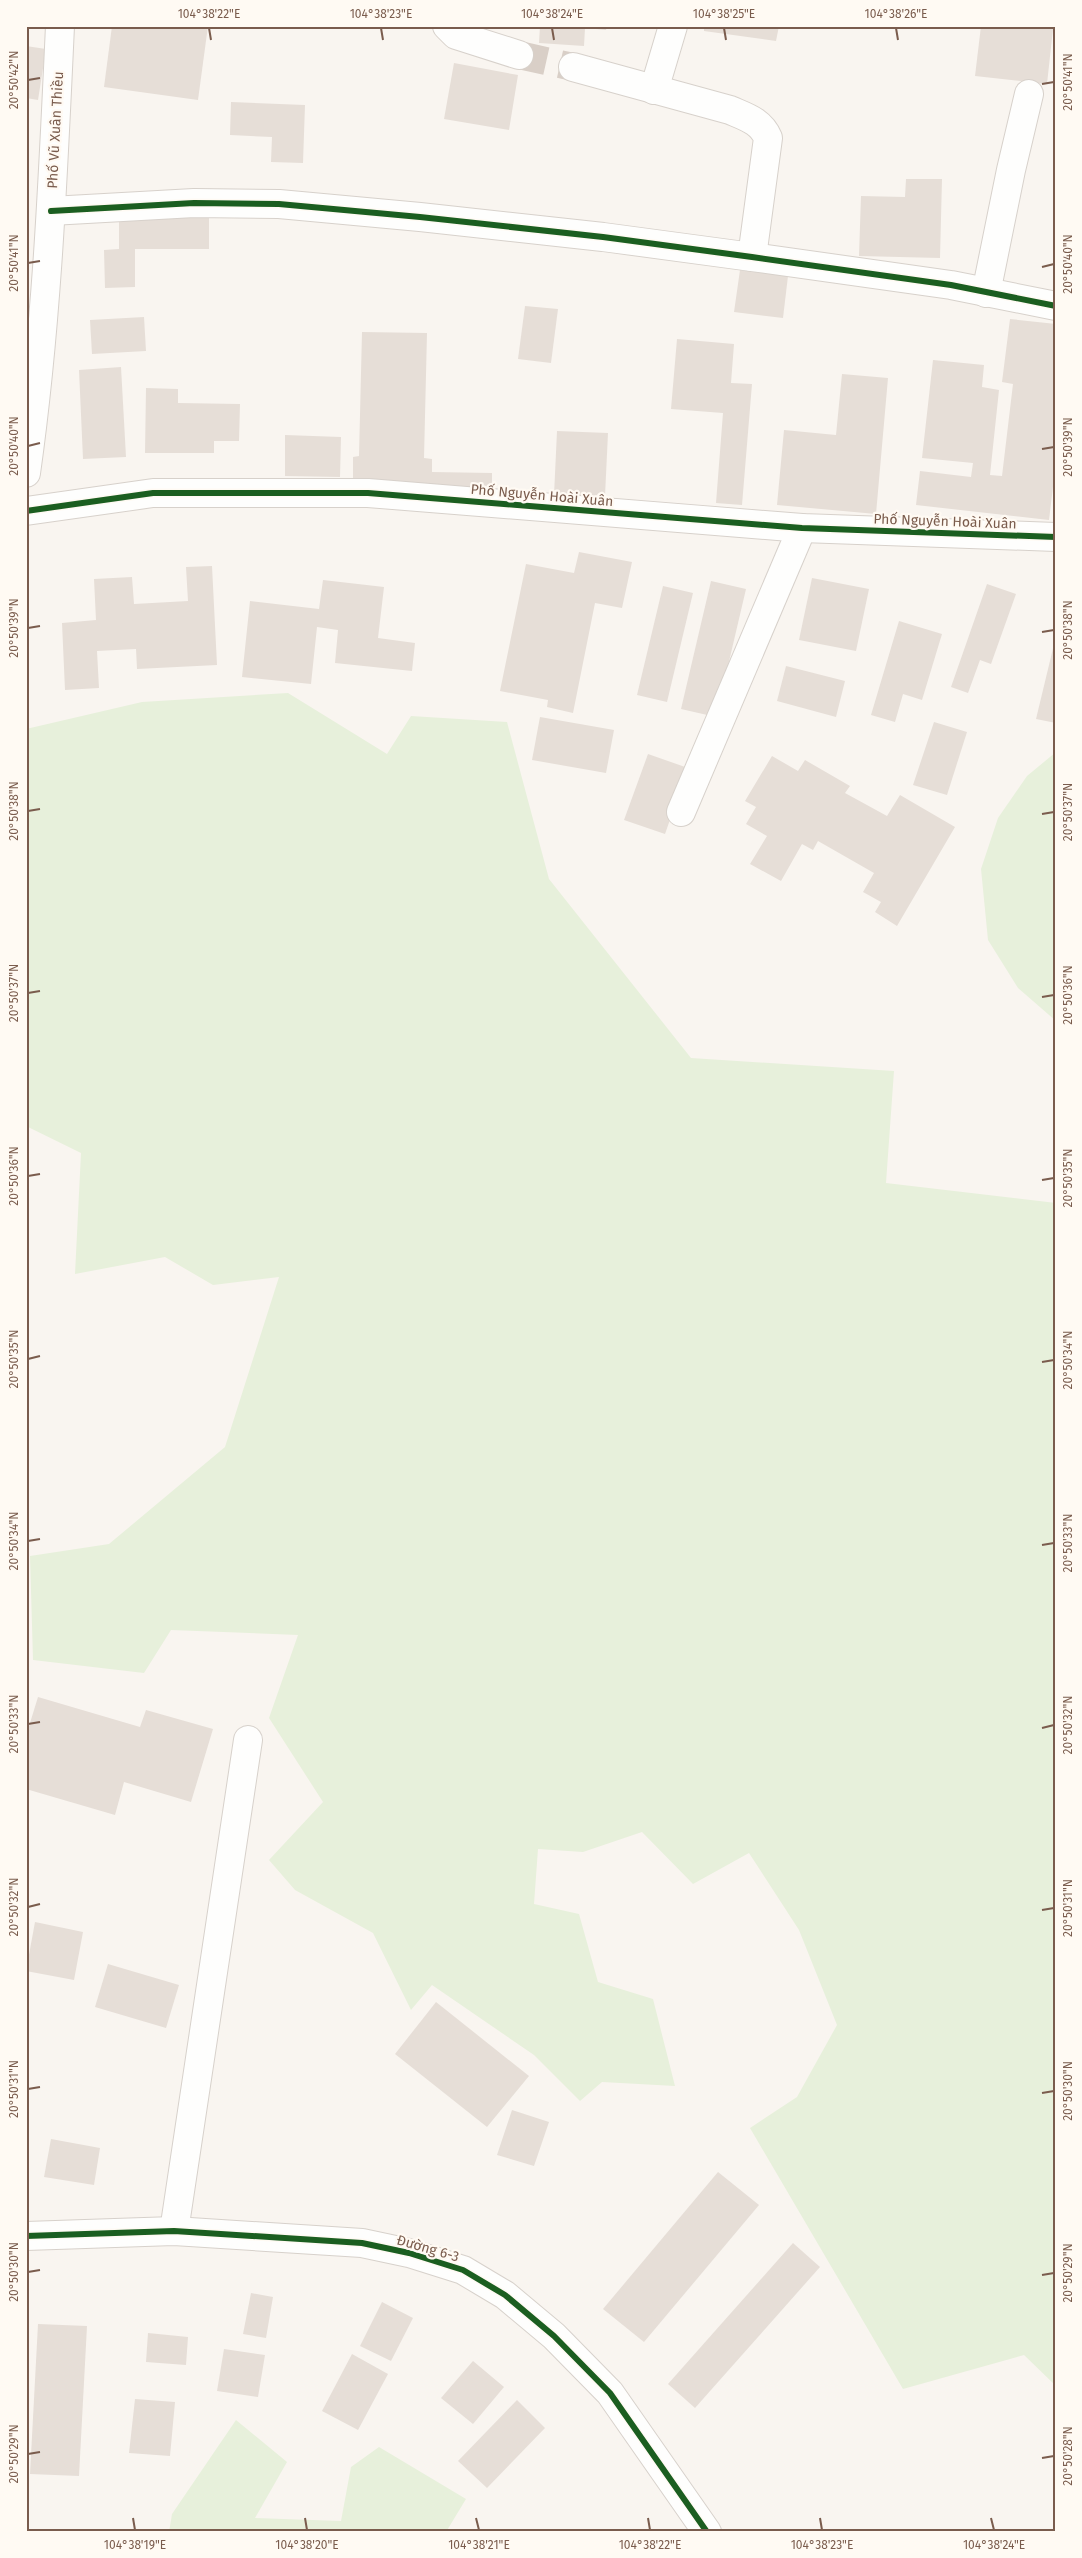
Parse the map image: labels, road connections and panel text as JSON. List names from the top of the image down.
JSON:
{
  "streets": {
    "street": ["Phố Vũ Xuân Thiều", "Phố Nguyễn Hoài Xuân", "Đường 6-3"]
  },
  "coordinates": [
    "104°38'22\"E",
    "104°38'23\"E",
    "104°38'24\"E",
    "104°38'25\"E",
    "104°38'26\"E",
    "20°50'42\"N",
    "20°50'41\"N",
    "20°50'40\"N",
    "20°50'39\"N",
    "20°50'38\"N",
    "20°50'37\"N",
    "20°50'36\"N",
    "20°50'35\"N",
    "20°50'34\"N",
    "20°50'33\"N",
    "20°50'32\"N",
    "20°50'31\"N",
    "20°50'30\"N",
    "20°50'29\"N",
    "20°50'28\"N",
    "104°38'19\"E",
    "104°38'20\"E",
    "104°38'21\"E"
  ]
}
